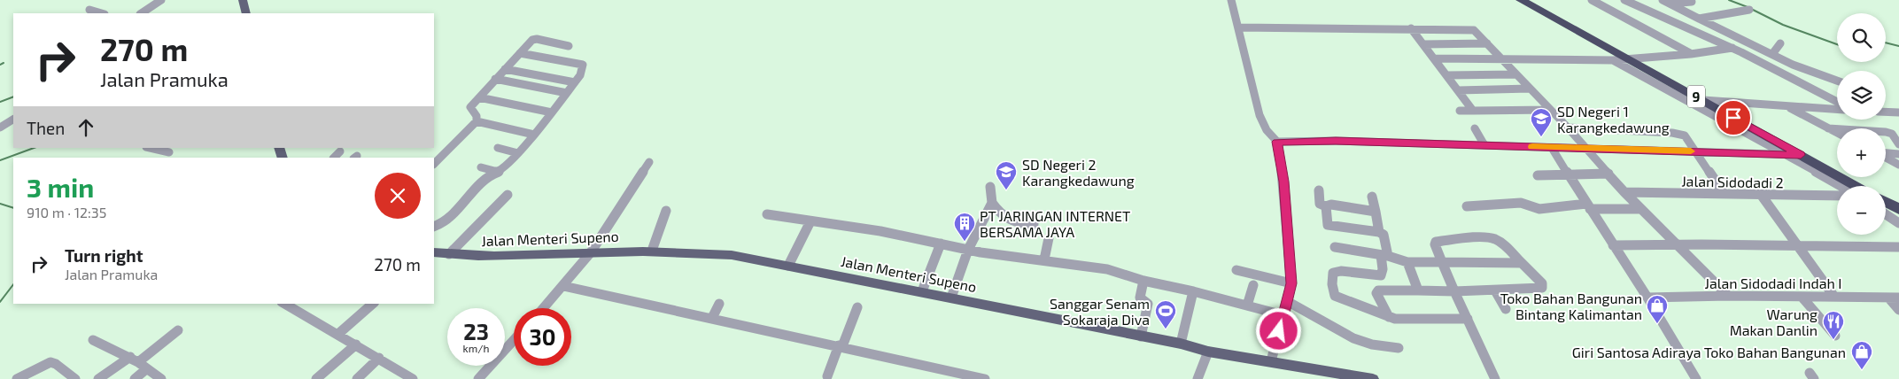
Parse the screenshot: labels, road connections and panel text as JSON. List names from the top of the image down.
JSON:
{
  "streets": {
    "highway": ["9"],
    "main road": ["Jalan Menteri Supeno"],
    "street": ["Jalan Sidodadi 2", "Jalan Sidodadi Indah I"]
  },
  "places": {
    "school or university": ["SD Negeri 1 Karangkedawung", "SD Negeri 2 Karangkedawung"],
    "building": ["PT JARINGAN INTERNET BERSAMA JAYA"],
    "shop": ["Toko Bahan Bangunan Bintang Kalimantan", "Giri Santosa Adiraya Toko Bahan Bangunan"],
    "sports": ["Sanggar Senam Sokaraja Diva"],
    "restaurant": ["Warung Makan Danlin"]
  },
  "page": {
    "map_buttons": ["+", "−"],
    "turn": ["270 m", "Jalan Pramuka"],
    "then": "Then",
    "heading": ["3 min", "910 m · 12:35"],
    "list": [
      {
        "name": "Turn right",
        "note": "Jalan Pramuka",
        "value": "270 m"
      }
    ],
    "speed": "23 km/h",
    "limit": "30"
  }
}
